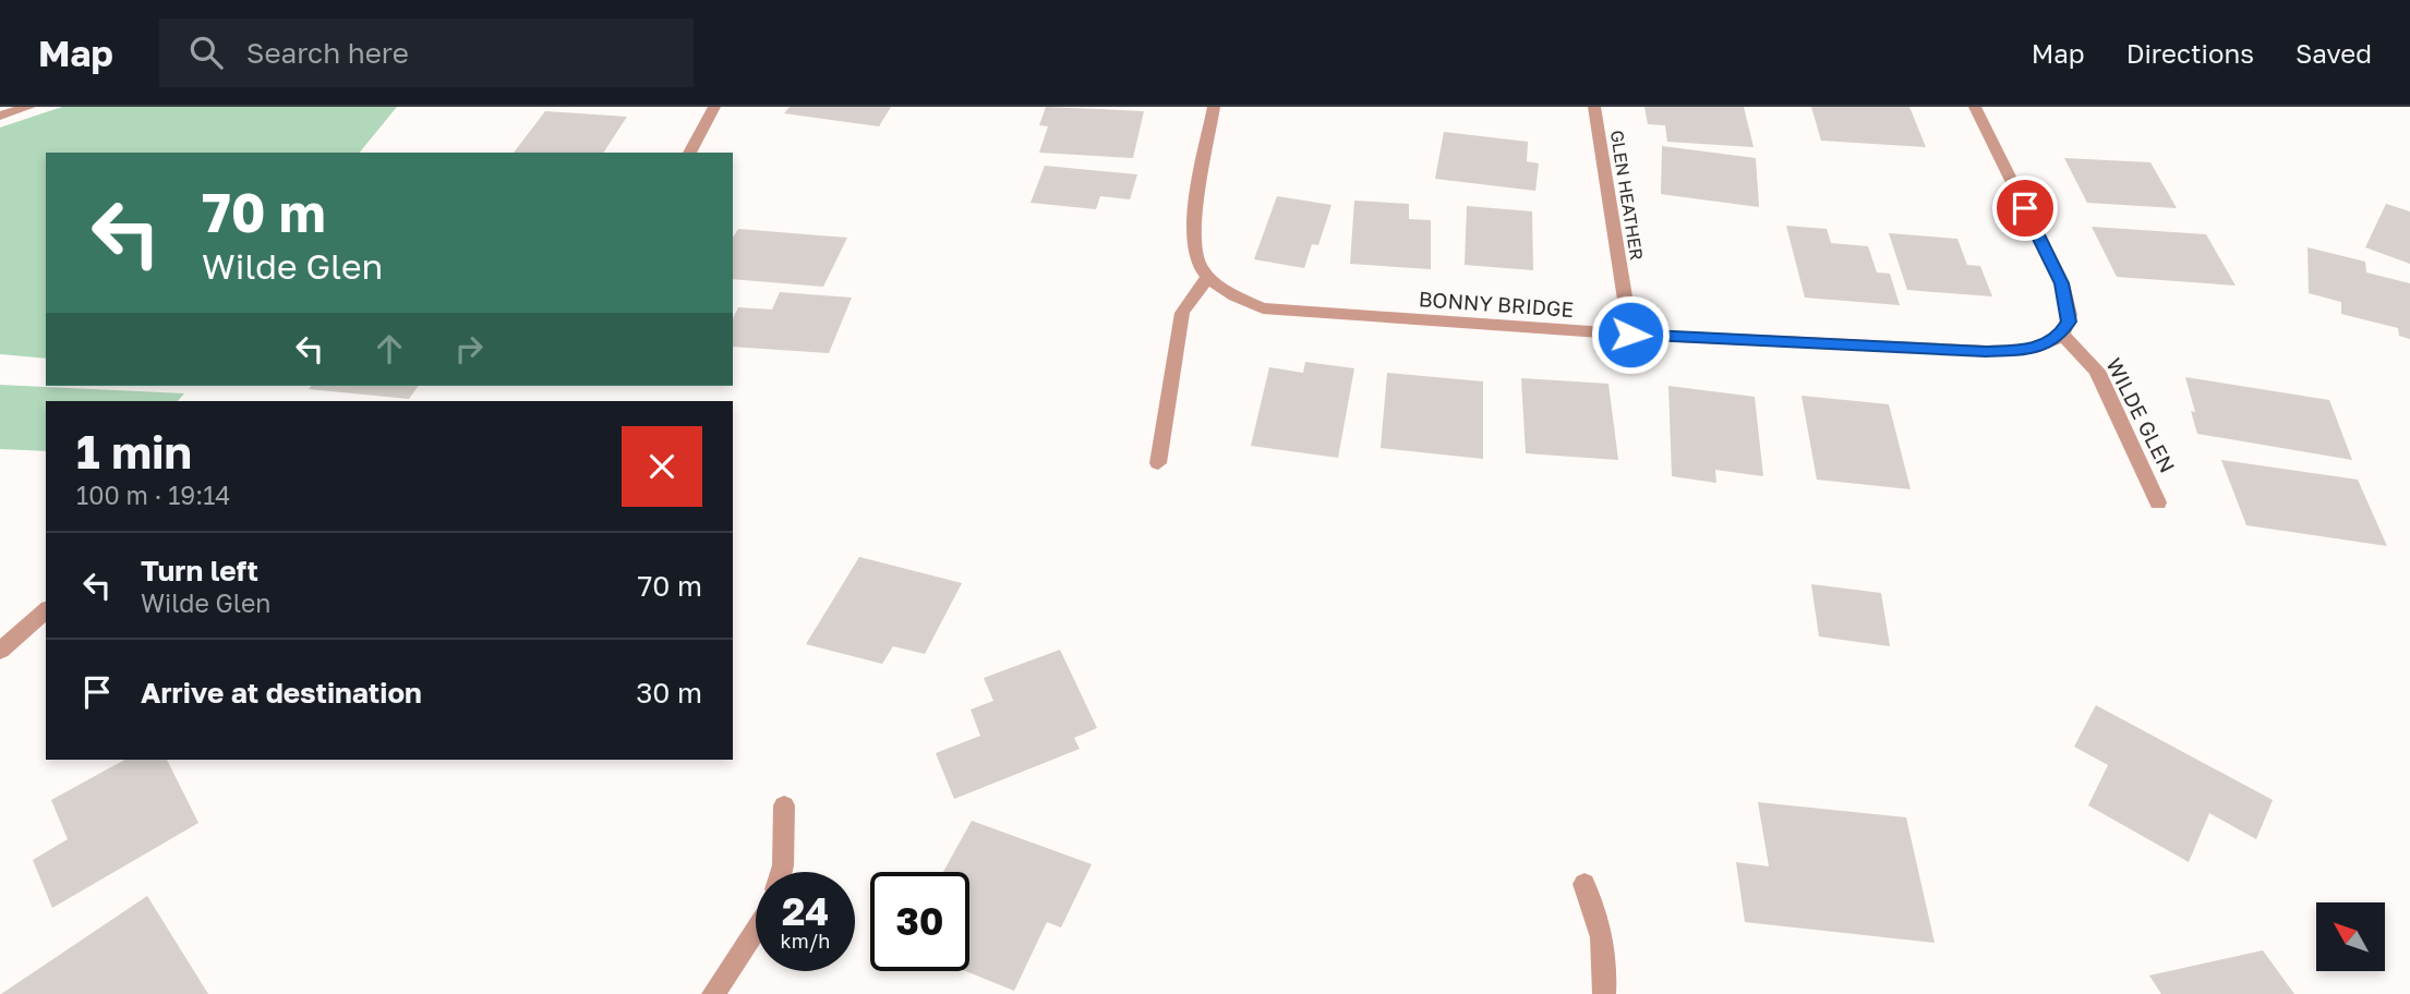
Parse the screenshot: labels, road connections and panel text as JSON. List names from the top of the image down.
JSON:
{
  "streets": {
    "street": ["GLEN HEATHER", "BONNY BRIDGE", "WILDE GLEN"]
  },
  "crossings": [
    ["GLEN HEATHER", "BONNY BRIDGE"],
    ["BONNY BRIDGE", "WILDE GLEN"]
  ],
  "north": "top left",
  "page": {
    "header": "Map",
    "search": "Search here",
    "nav": ["Map", "Directions", "Saved"],
    "turn": ["70 m", "Wilde Glen"],
    "heading": ["1 min", "100 m · 19:14"],
    "list": [
      {
        "name": "Turn left",
        "note": "Wilde Glen",
        "value": "70 m"
      },
      {
        "name": "Arrive at destination",
        "value": "30 m"
      }
    ],
    "speed": "24 km/h",
    "limit": "30"
  }
}
